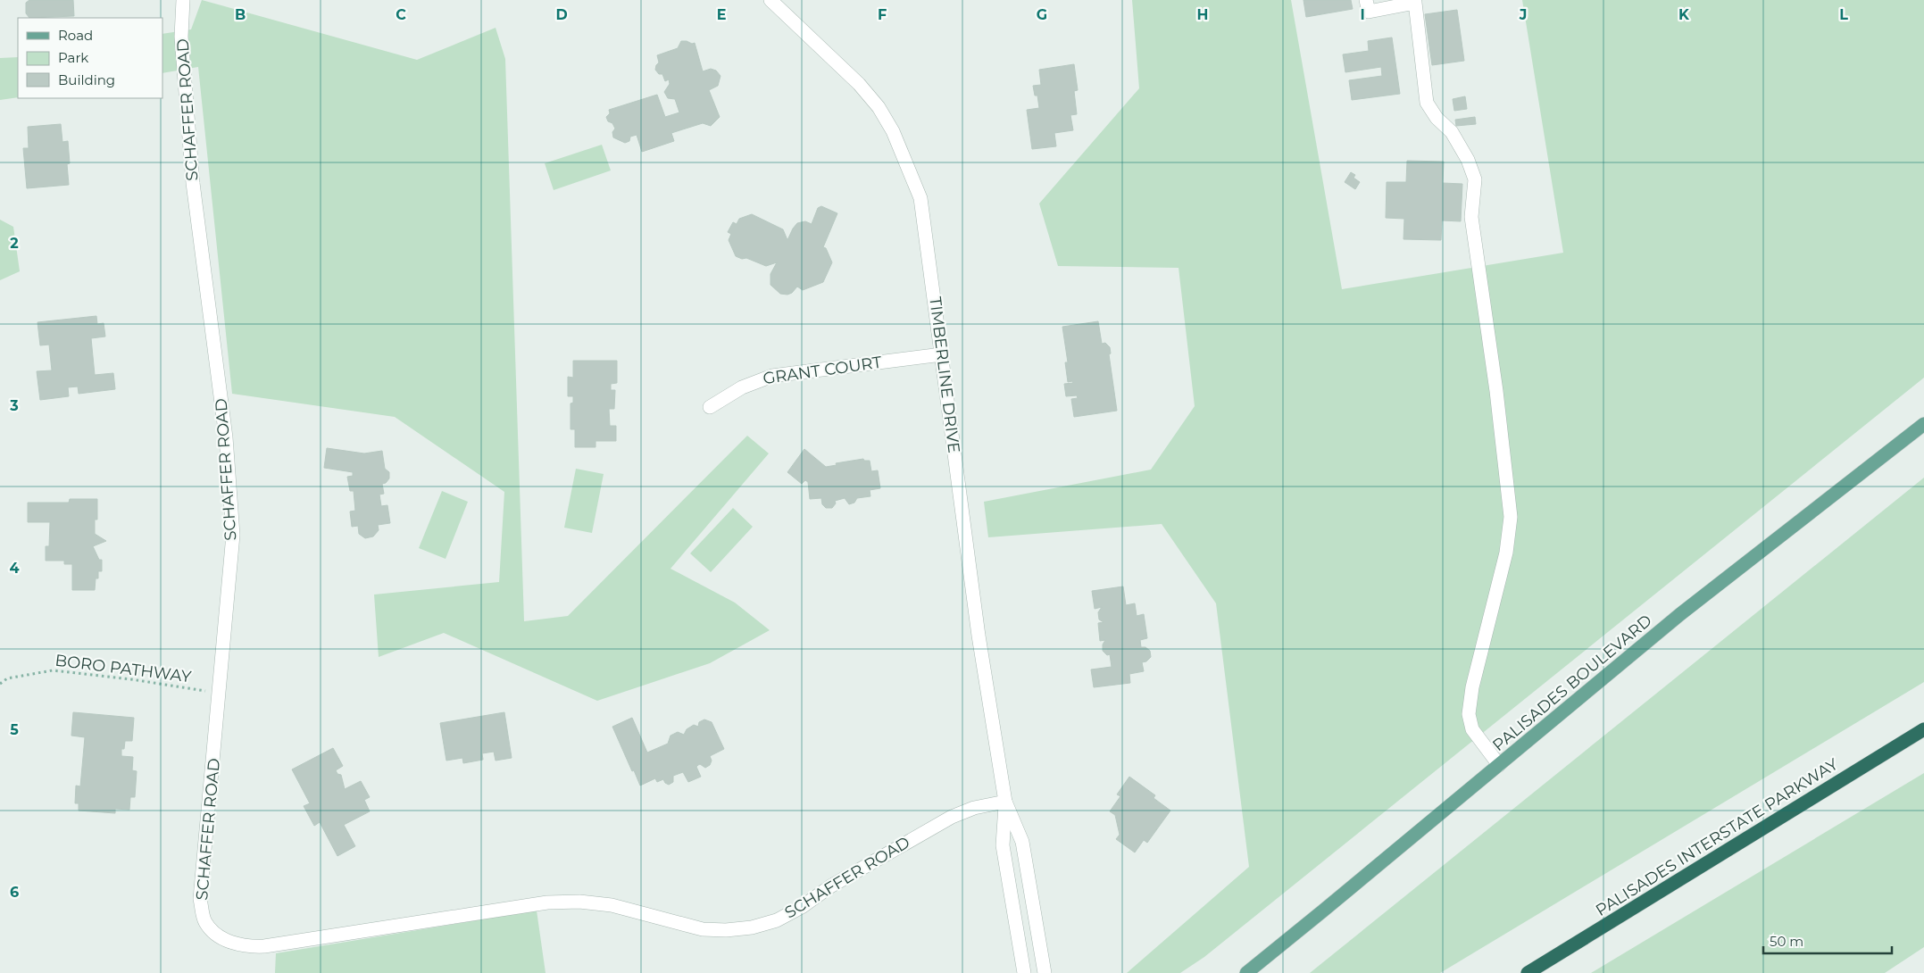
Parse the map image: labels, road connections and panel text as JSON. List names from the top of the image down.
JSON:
{
  "streets": {
    "highway": ["PALISADES INTERSTATE PARKWAY"],
    "main road": ["PALISADES BOULEVARD"],
    "street": ["SCHAFFER ROAD", "GRANT COURT", "TIMBERLINE DRIVE"],
    "path": ["BORO PATHWAY"]
  },
  "crossings": [
    ["SCHAFFER ROAD", "TIMBERLINE DRIVE"],
    ["SCHAFFER ROAD", "BORO PATHWAY"],
    ["GRANT COURT", "TIMBERLINE DRIVE"]
  ],
  "legend": ["Road", "Park", "Building"],
  "scale_bar": "50 m",
  "grid": {
    "columns": [
      "B",
      "C",
      "D",
      "E",
      "F",
      "G",
      "H",
      "I",
      "J",
      "K",
      "L"
    ],
    "rows": [
      "2",
      "3",
      "4",
      "5",
      "6"
    ]
  }
}
